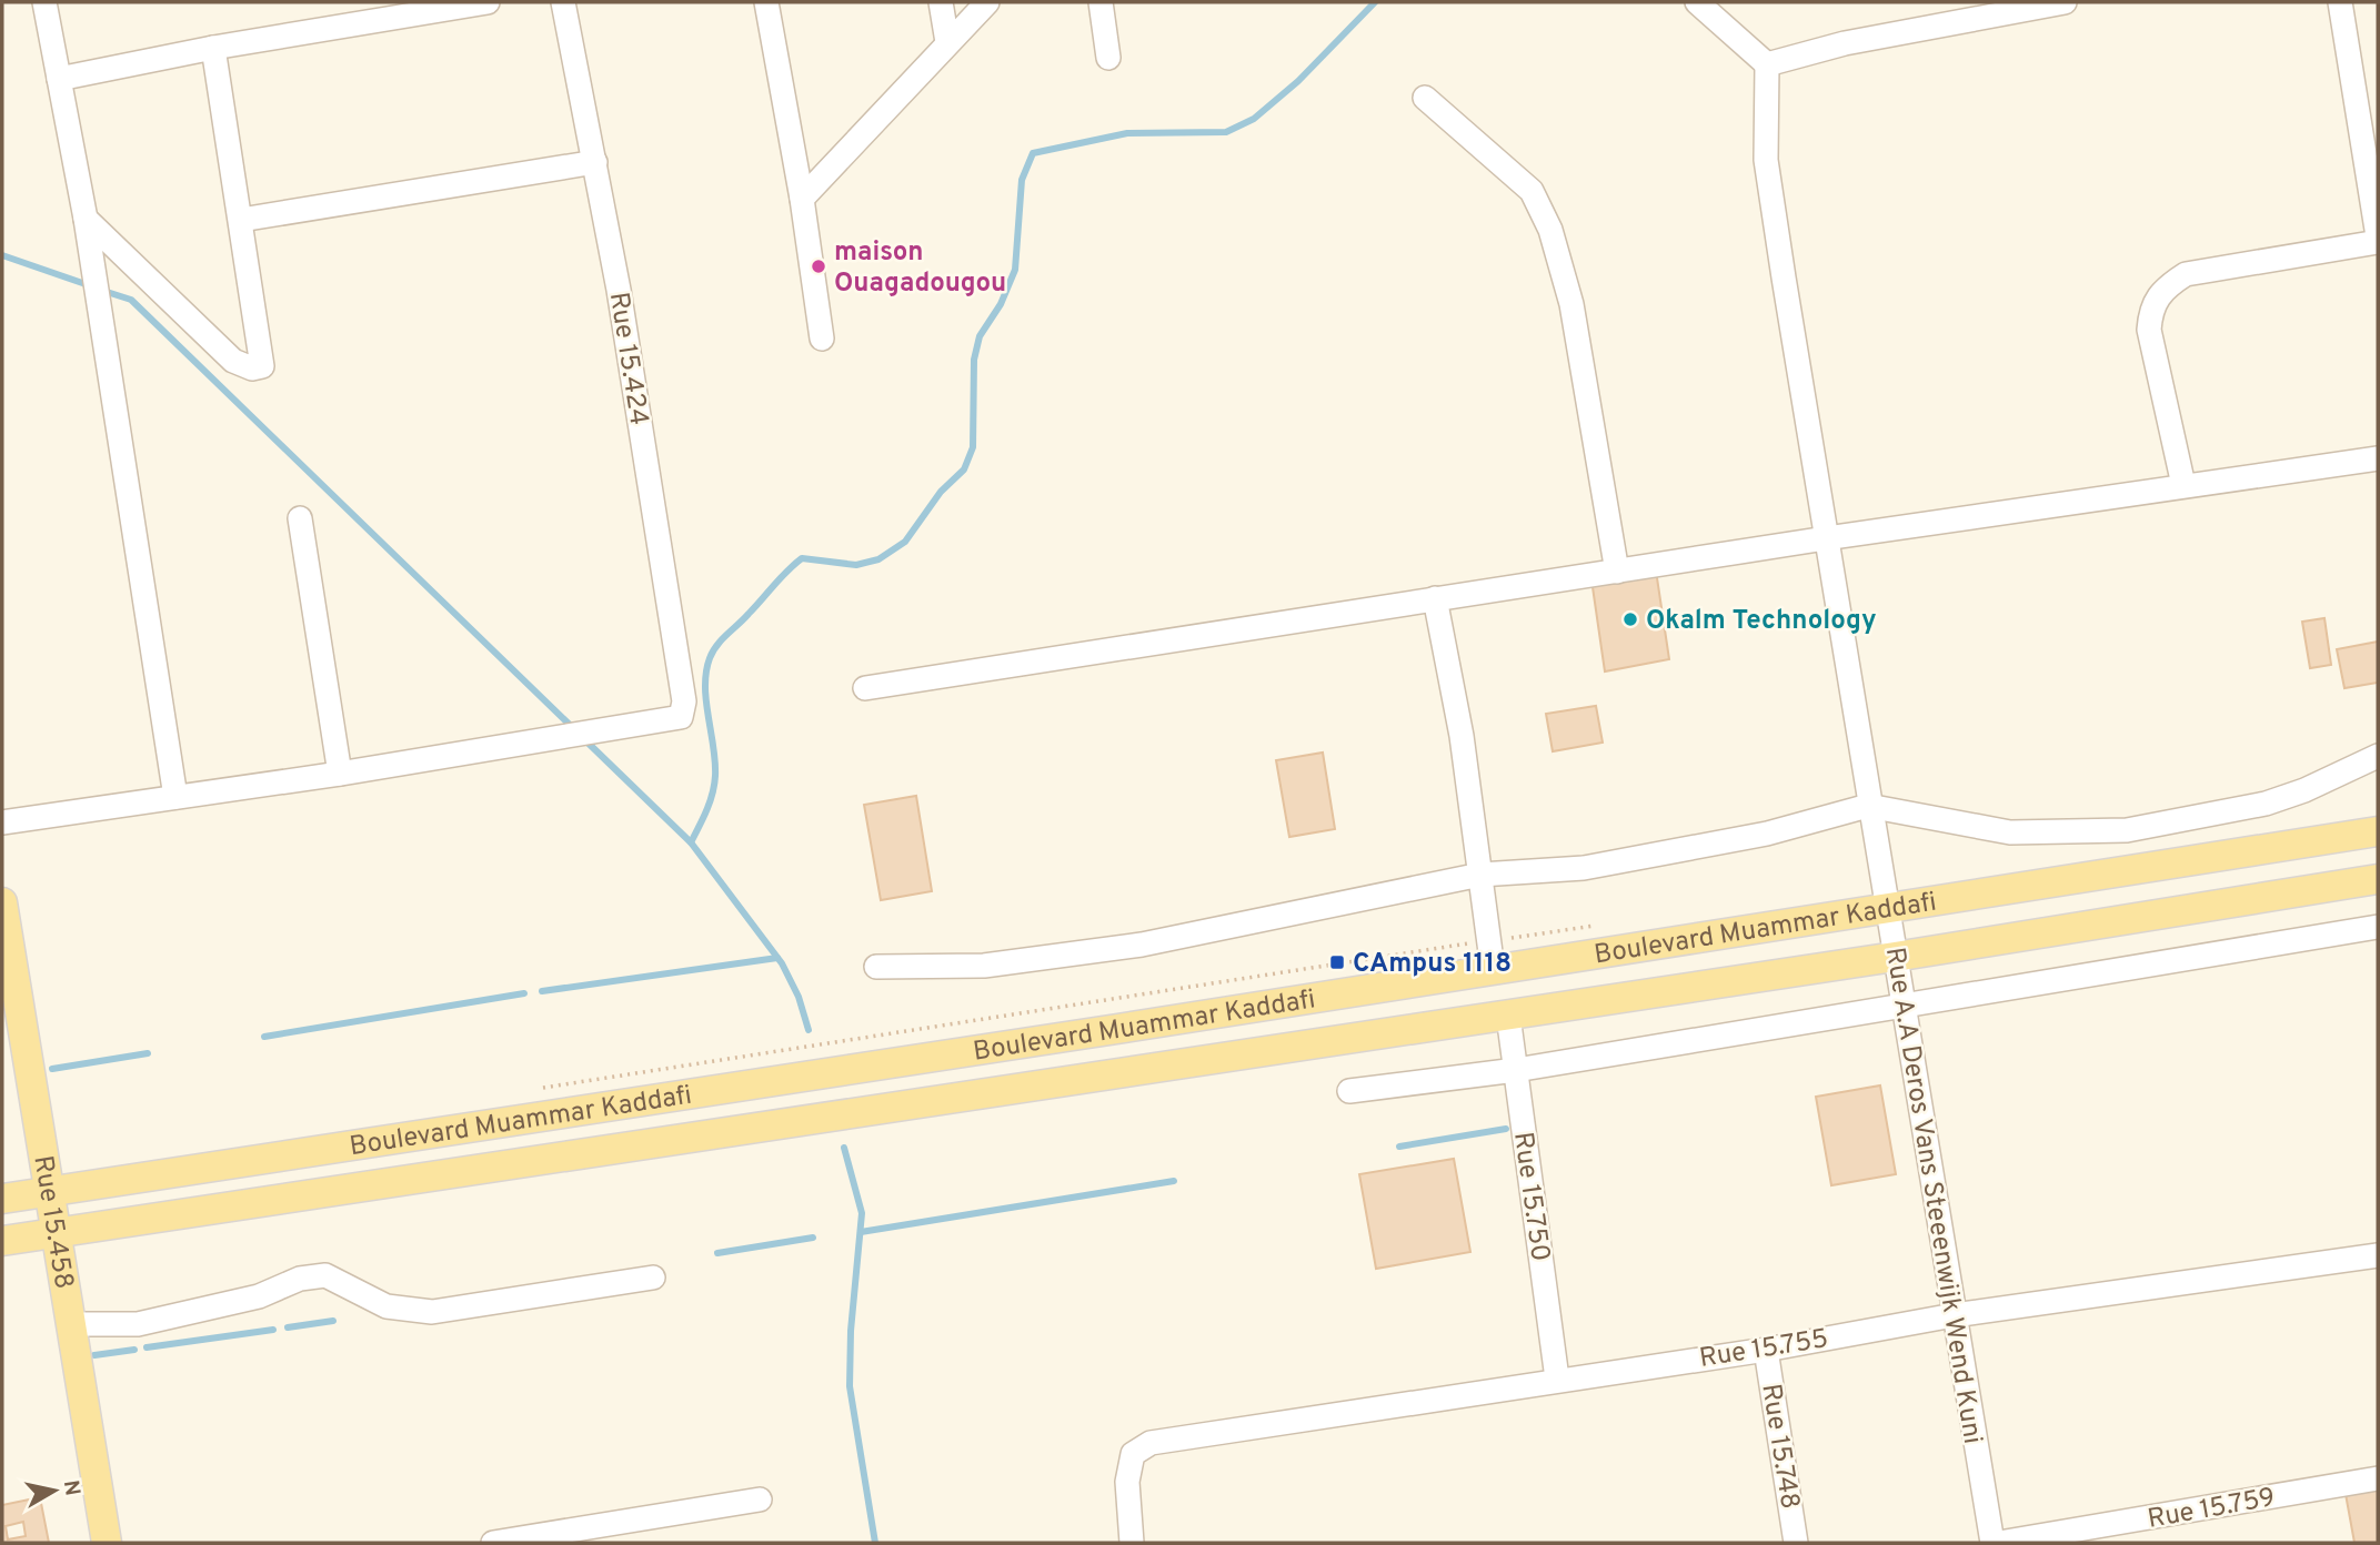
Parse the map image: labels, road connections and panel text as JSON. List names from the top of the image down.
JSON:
{
  "streets": {
    "main road": ["Boulevard Muammar Kaddafi", "Rue 15.458"],
    "street": [
      "Rue 15.424",
      "Rue A.A Deros Vans Steeenwijk Wend Kuni",
      "Rue 15.750",
      "Rue 15.755",
      "Rue 15.748",
      "Rue 15.759"
    ]
  },
  "crossings": [
    ["Boulevard Muammar Kaddafi", "Rue A.A Deros Vans Steeenwijk Wend Kuni"],
    ["Boulevard Muammar Kaddafi", "Rue 15.750"],
    ["Boulevard Muammar Kaddafi", "Rue 15.458"],
    ["Rue A.A Deros Vans Steeenwijk Wend Kuni", "Rue 15.755"],
    ["Rue 15.750", "Rue 15.755"],
    ["Rue 15.755", "Rue 15.748"]
  ],
  "places": {
    "other": ["maison Ouagadougou", "Okalm Technology"],
    "transit": ["CAmpus 1118"]
  },
  "north": "right"
}
